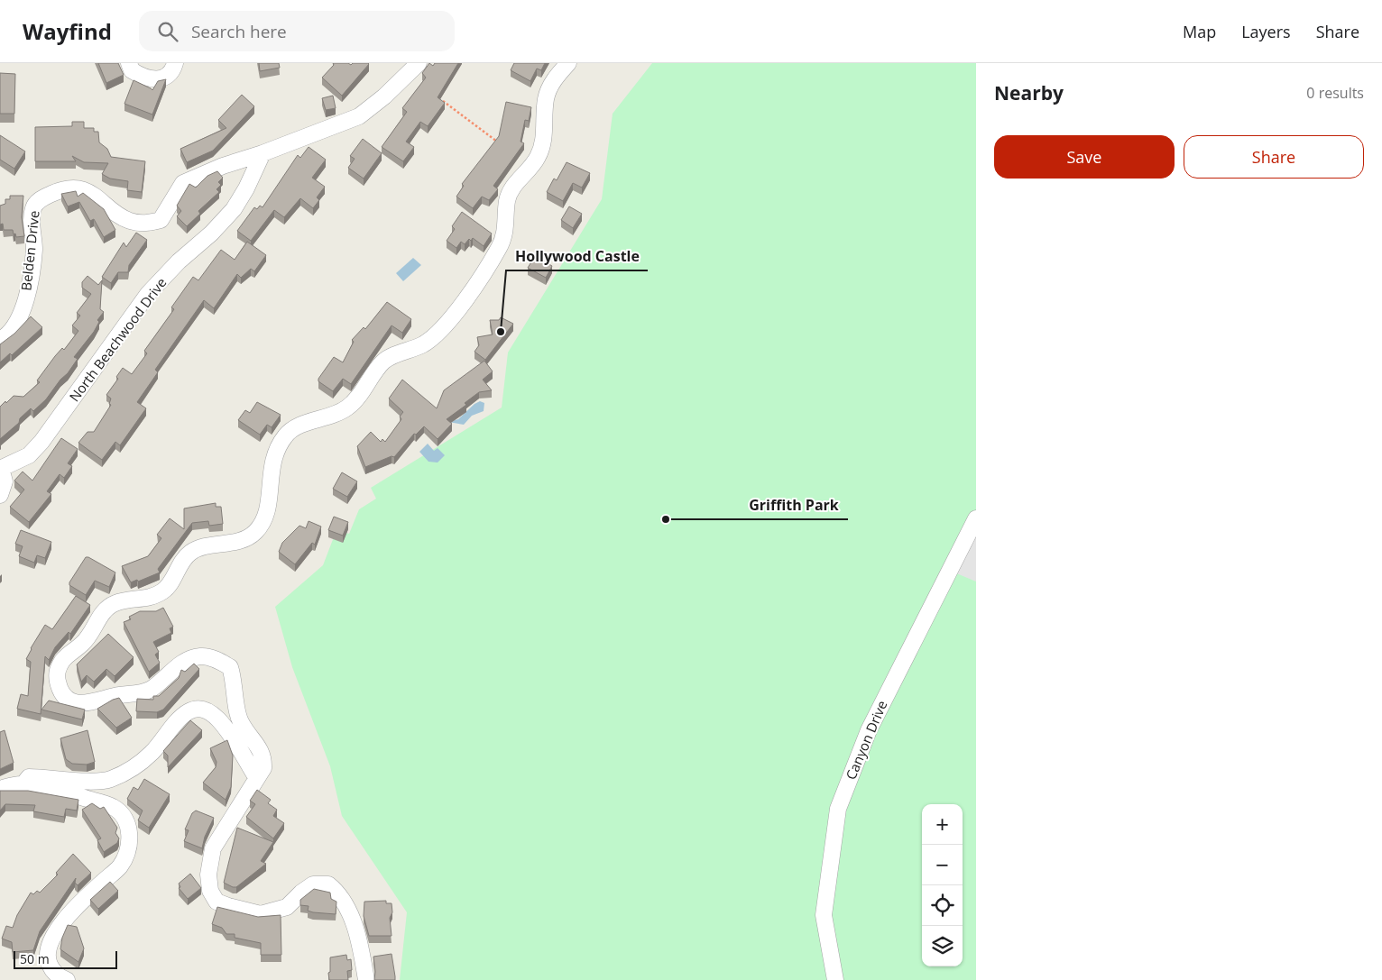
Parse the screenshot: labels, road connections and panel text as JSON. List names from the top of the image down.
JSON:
{
  "streets": {
    "street": ["Belden Drive", "North Beachwood Drive", "Canyon Drive"]
  },
  "crossings": [
    ["Belden Drive", "North Beachwood Drive"]
  ],
  "places": ["Hollywood Castle", "Griffith Park"],
  "scale_bar": "50 m",
  "page": {
    "header": "Wayfind",
    "search": "Search here",
    "nav": ["Map", "Layers", "Share"],
    "heading": ["Nearby", "0 results"],
    "buttons": ["Save", "Share"],
    "map_buttons": ["+", "−"],
    "scale": "50 m"
  }
}
